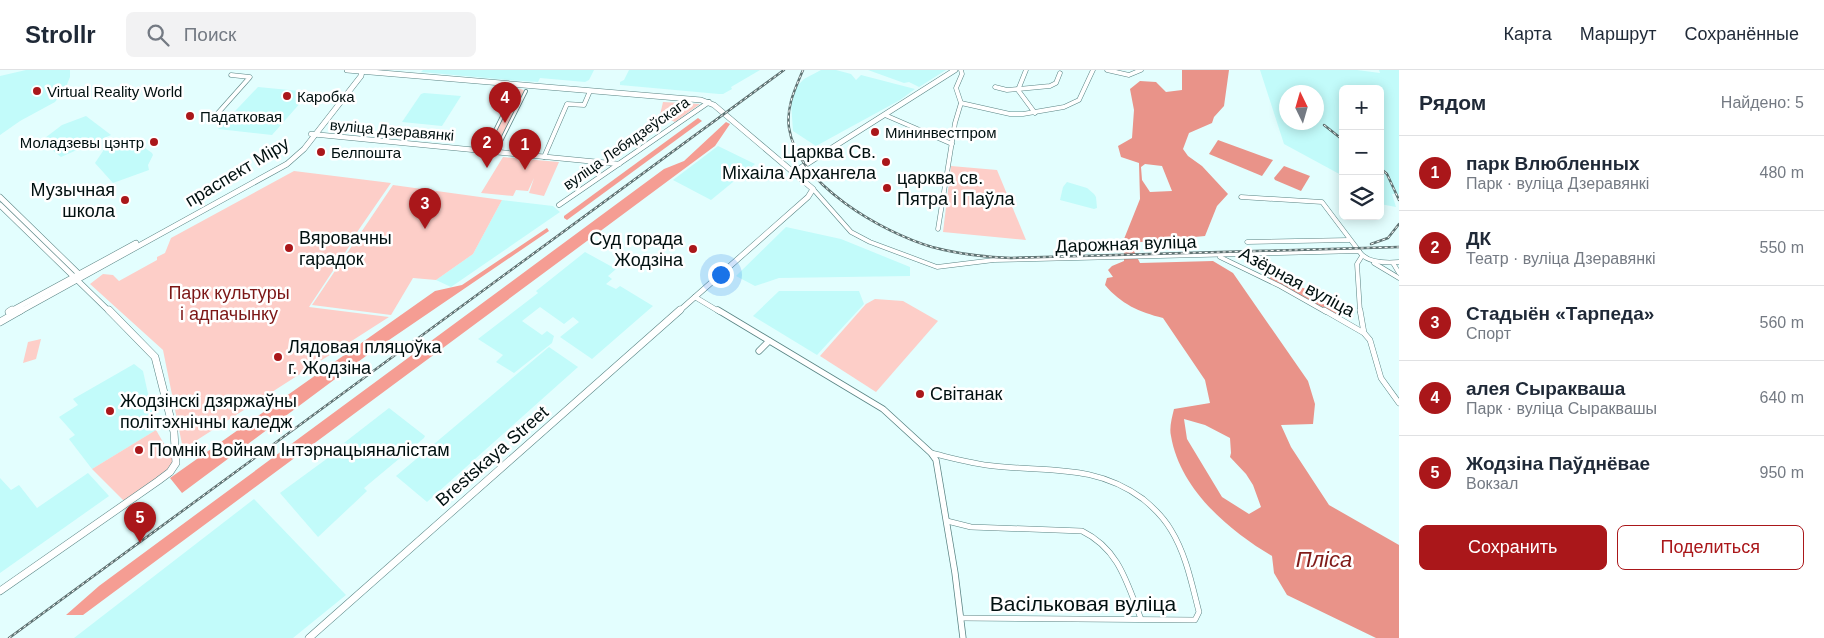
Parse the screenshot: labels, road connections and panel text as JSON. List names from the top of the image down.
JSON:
{
  "streets": {
    "main road": ["праспект Міру", "Brestskaya Street"],
    "street": [
      "вуліца Дзеравянкі",
      "вуліца Лебядзеўскага",
      "Дарожная вуліца",
      "Азёрная вуліца",
      "Васільковая вуліца"
    ]
  },
  "crossings": [
    ["вуліца Дзеравянкі", "вуліца Лебядзеўскага"],
    ["вуліца Дзеравянкі", "праспект Міру"],
    ["Дарожная вуліца", "Азёрная вуліца"],
    ["Дарожная вуліца", "Brestskaya Street"]
  ],
  "water": ["Пліса"],
  "parks": ["Парк культуры і адпачынку"],
  "places": [
    "Virtual Reality World",
    "Каробка",
    "Падатковая",
    "Мининвестпром",
    "Моладзевы цэнтр",
    "Белпошта",
    "Царква Св. Міхаіла Архангела",
    "царква св. Пятра і Паўла",
    "Музычная школа",
    "Вяровачны гарадок",
    "Суд горада Жодзіна",
    "Лядовая пляцоўка г. Жодзіна",
    "Світанак",
    "Жодзінскі дзяржаўны політэхнічны каледж",
    "Помнік Войнам Інтэрнацыяналістам"
  ],
  "north": "top",
  "page": {
    "header": "Strollr",
    "search": "Поиск",
    "nav": ["Карта", "Маршрут", "Сохранённые"],
    "heading": ["Рядом", "Найдено: 5"],
    "pins": [
      "4",
      "2",
      "1",
      "3",
      "5"
    ],
    "map_buttons": ["+", "−"],
    "list": [
      {
        "mark": "1",
        "name": "парк Влюбленных",
        "note": "Парк · вуліца Дзеравянкі",
        "value": "480 m"
      },
      {
        "mark": "2",
        "name": "ДК",
        "note": "Театр · вуліца Дзеравянкі",
        "value": "550 m"
      },
      {
        "mark": "3",
        "name": "Стадыён «Тарпеда»",
        "note": "Спорт",
        "value": "560 m"
      },
      {
        "mark": "4",
        "name": "алея Сыракваша",
        "note": "Парк · вуліца Сыраквашы",
        "value": "640 m"
      },
      {
        "mark": "5",
        "name": "Жодзіна Паўднёвае",
        "note": "Вокзал",
        "value": "950 m"
      }
    ],
    "buttons": ["Сохранить", "Поделиться"]
  }
}
